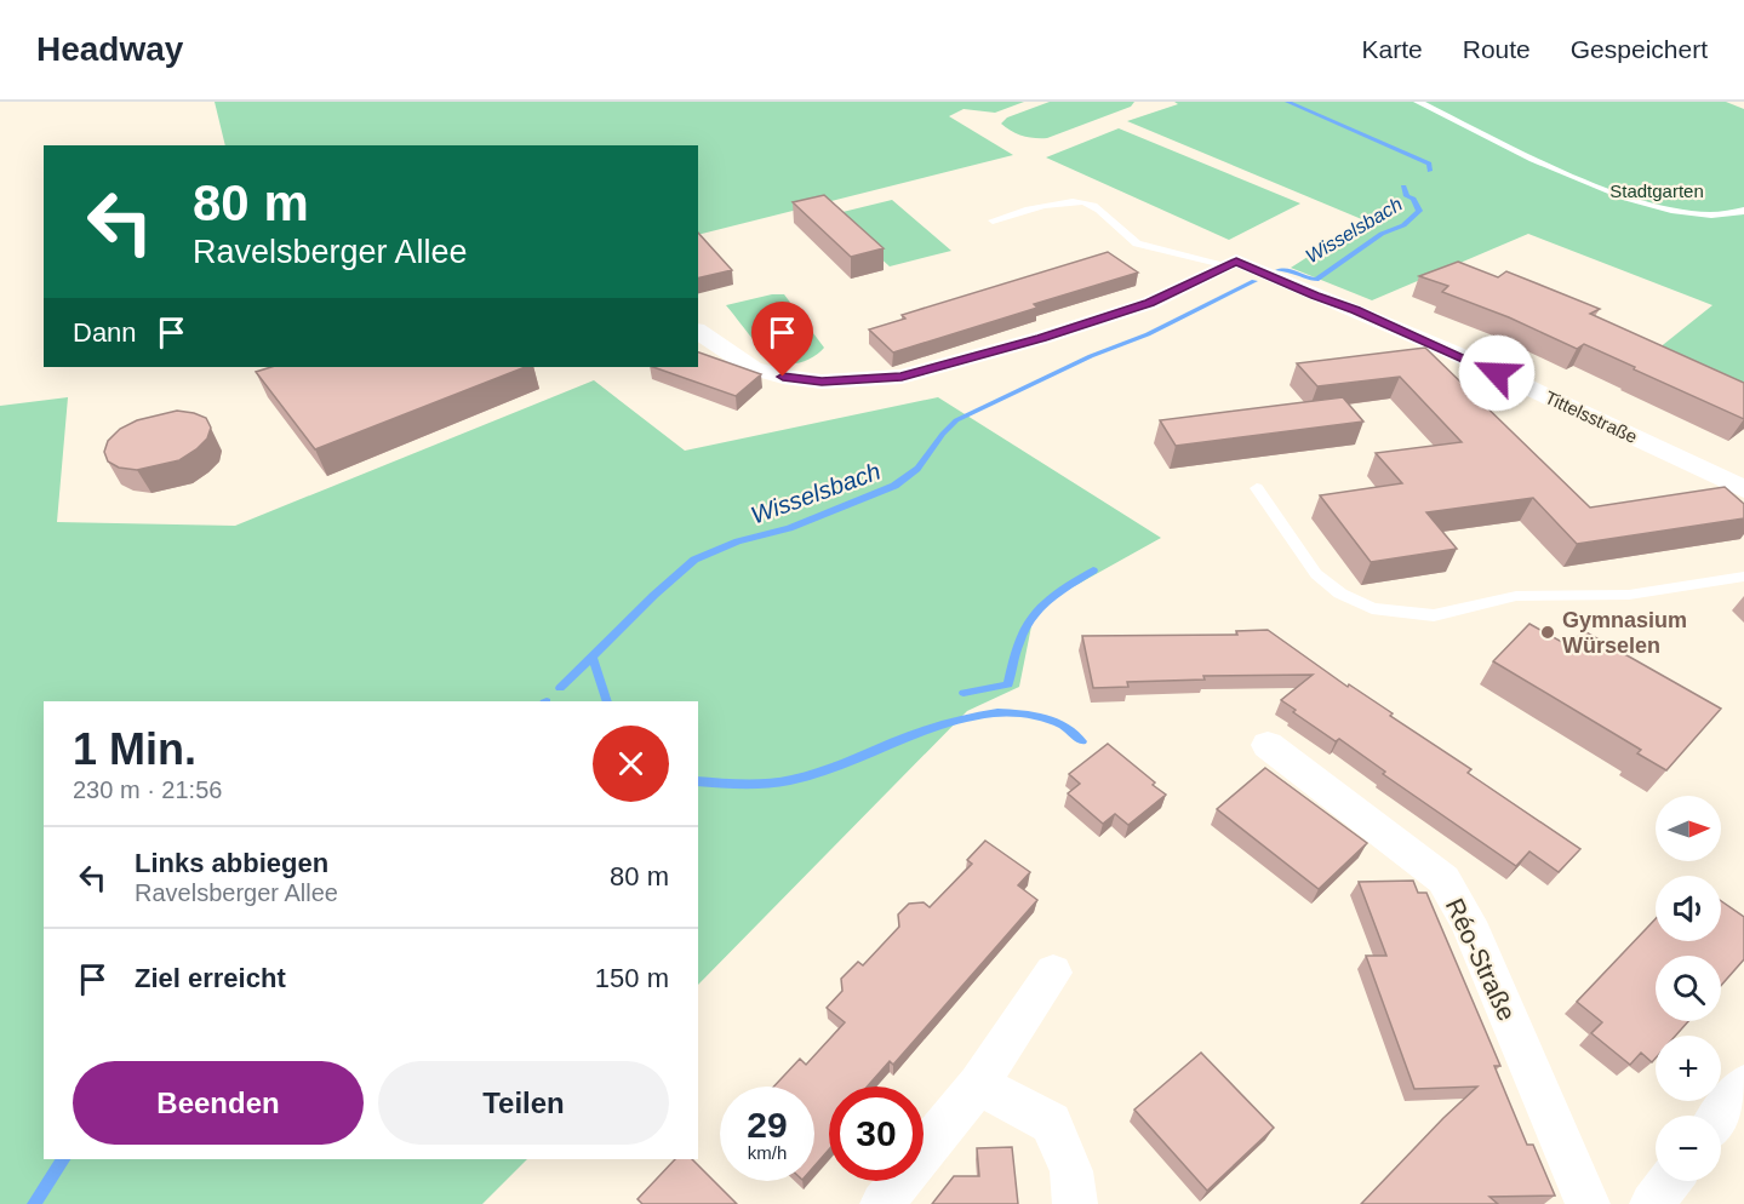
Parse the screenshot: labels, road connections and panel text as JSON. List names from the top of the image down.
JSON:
{
  "streets": {
    "street": ["Tittelsstraße", "Réo-Straße"]
  },
  "water": ["Wisselsbach"],
  "parks": ["Stadtgarten"],
  "places": ["Gymnasium Würselen"],
  "north": "right",
  "page": {
    "header": "Headway",
    "nav": ["Karte", "Route", "Gespeichert"],
    "turn": ["80 m", "Ravelsberger Allee"],
    "then": "Dann",
    "heading": ["1 Min.", "230 m · 21:56"],
    "map_buttons": ["+", "−"],
    "list": [
      {
        "name": "Links abbiegen",
        "note": "Ravelsberger Allee",
        "value": "80 m"
      },
      {
        "name": "Ziel erreicht",
        "value": "150 m"
      }
    ],
    "buttons": ["Beenden", "Teilen"],
    "speed": "29 km/h",
    "limit": "30"
  }
}
